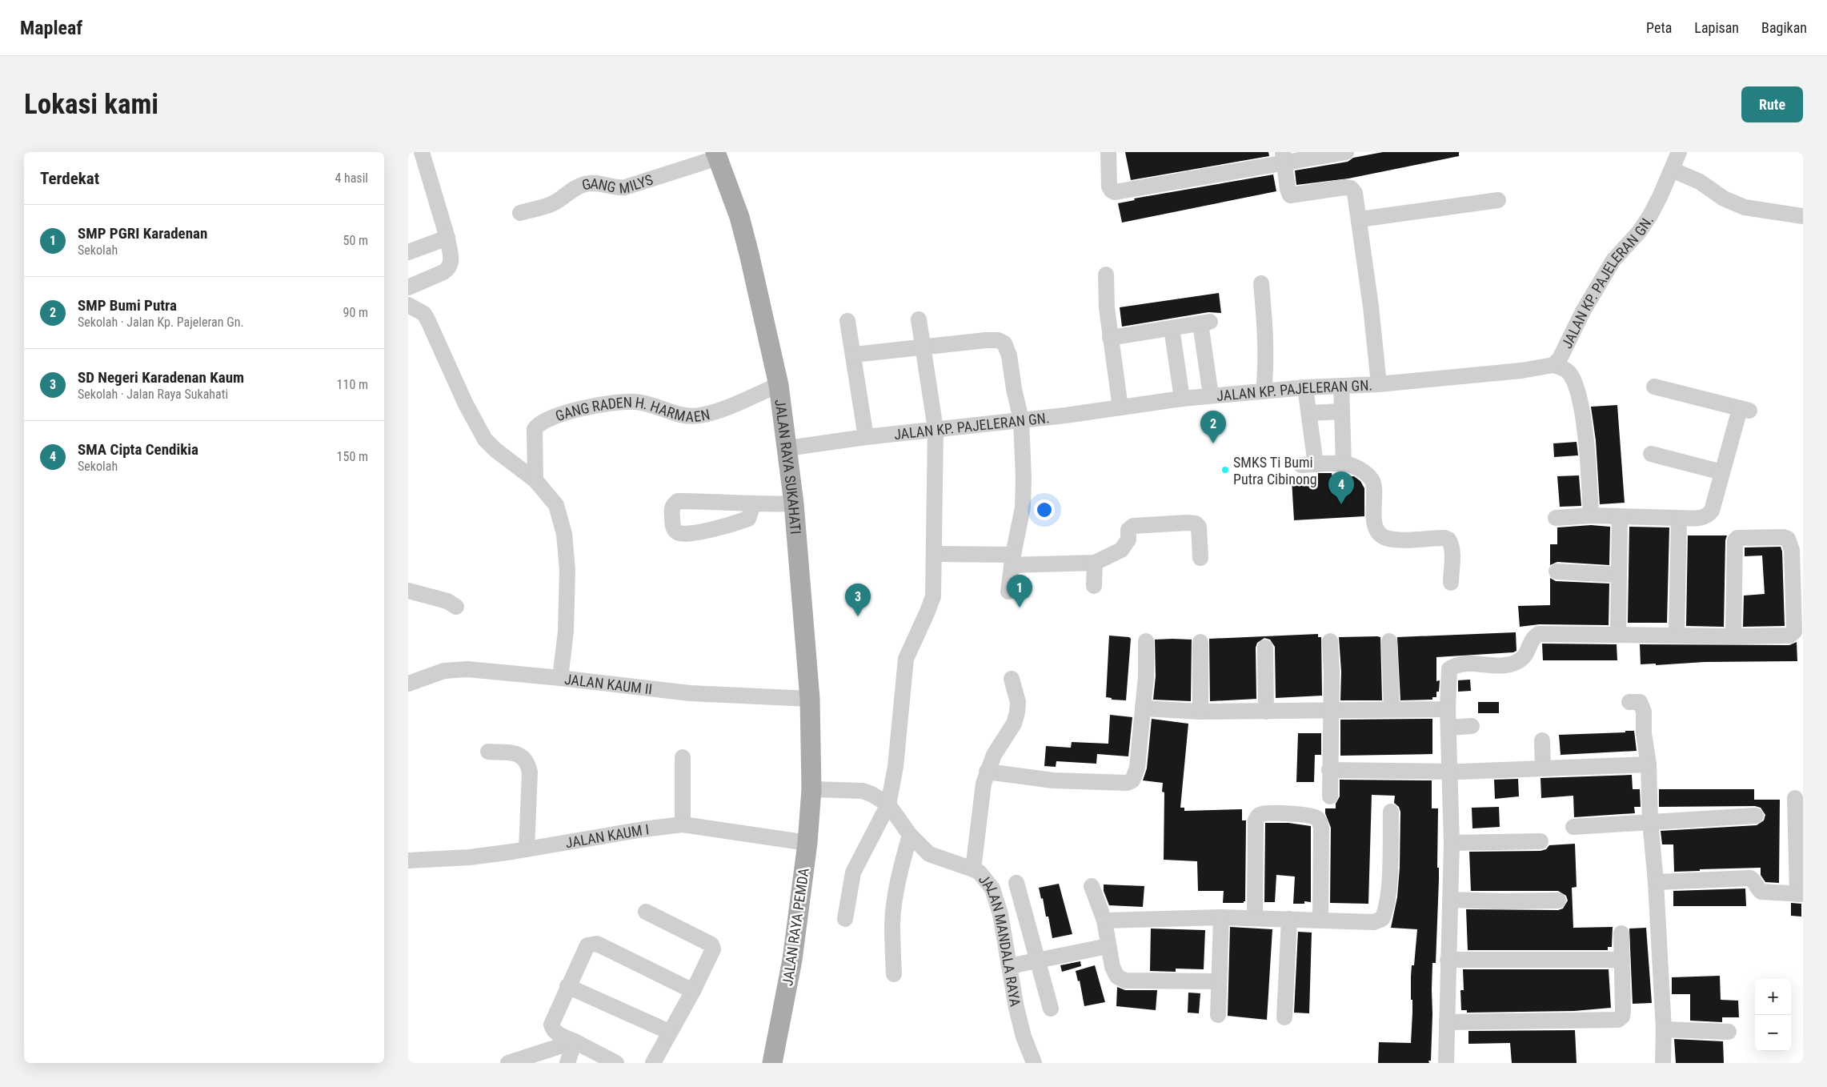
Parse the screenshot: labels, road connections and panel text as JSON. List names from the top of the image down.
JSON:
{
  "streets": {
    "main road": ["JALAN RAYA SUKAHATI", "JALAN RAYA PEMDA"],
    "street": [
      "GANG MILYS",
      "JALAN KP. PAJELERAN GN.",
      "GANG RADEN H. HARMAEN",
      "JALAN KAUM II",
      "JALAN KAUM I",
      "JALAN MANDALA RAYA"
    ]
  },
  "crossings": [
    ["GANG MILYS", "JALAN RAYA SUKAHATI"],
    ["JALAN KP. PAJELERAN GN.", "JALAN RAYA SUKAHATI"],
    ["GANG RADEN H. HARMAEN", "JALAN RAYA SUKAHATI"],
    ["JALAN RAYA SUKAHATI", "JALAN KAUM II"],
    ["JALAN RAYA SUKAHATI", "JALAN RAYA PEMDA"],
    ["JALAN RAYA SUKAHATI", "JALAN MANDALA RAYA"],
    ["JALAN KAUM I", "JALAN RAYA PEMDA"],
    ["JALAN RAYA PEMDA", "JALAN MANDALA RAYA"]
  ],
  "places": ["SMKS Ti Bumi Putra Cibinong"],
  "page": {
    "header": "Mapleaf",
    "nav": ["Peta", "Lapisan", "Bagikan"],
    "buttons": "Rute",
    "title": "Lokasi kami",
    "heading": ["Terdekat", "4 hasil"],
    "list": [
      {
        "mark": "1",
        "name": "SMP PGRI Karadenan",
        "note": "Sekolah",
        "value": "50 m"
      },
      {
        "mark": "2",
        "name": "SMP Bumi Putra",
        "note": "Sekolah · Jalan Kp. Pajeleran Gn.",
        "value": "90 m"
      },
      {
        "mark": "3",
        "name": "SD Negeri Karadenan Kaum",
        "note": "Sekolah · Jalan Raya Sukahati",
        "value": "110 m"
      },
      {
        "mark": "4",
        "name": "SMA Cipta Cendikia",
        "note": "Sekolah",
        "value": "150 m"
      }
    ],
    "pins": [
      "2",
      "4",
      "1",
      "3"
    ],
    "map_buttons": ["+", "−"]
  }
}
